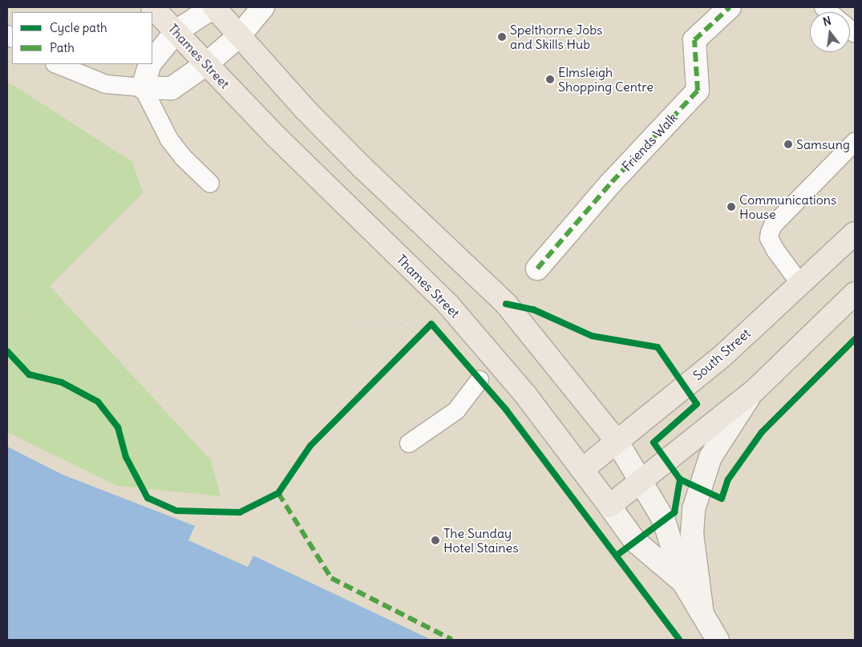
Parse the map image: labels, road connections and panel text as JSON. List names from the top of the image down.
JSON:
{
  "streets": {
    "main road": ["Thames Street", "South Street"],
    "street": ["Friends Walk"]
  },
  "crossings": [
    ["Thames Street", "South Street"]
  ],
  "places": [
    "Spelthorne Jobs and Skills Hub",
    "Elmsleigh Shopping Centre",
    "Samsung",
    "Communications House",
    "The Sunday Hotel Staines"
  ],
  "legend": ["Cycle path", "Path"],
  "north": "top"
}
